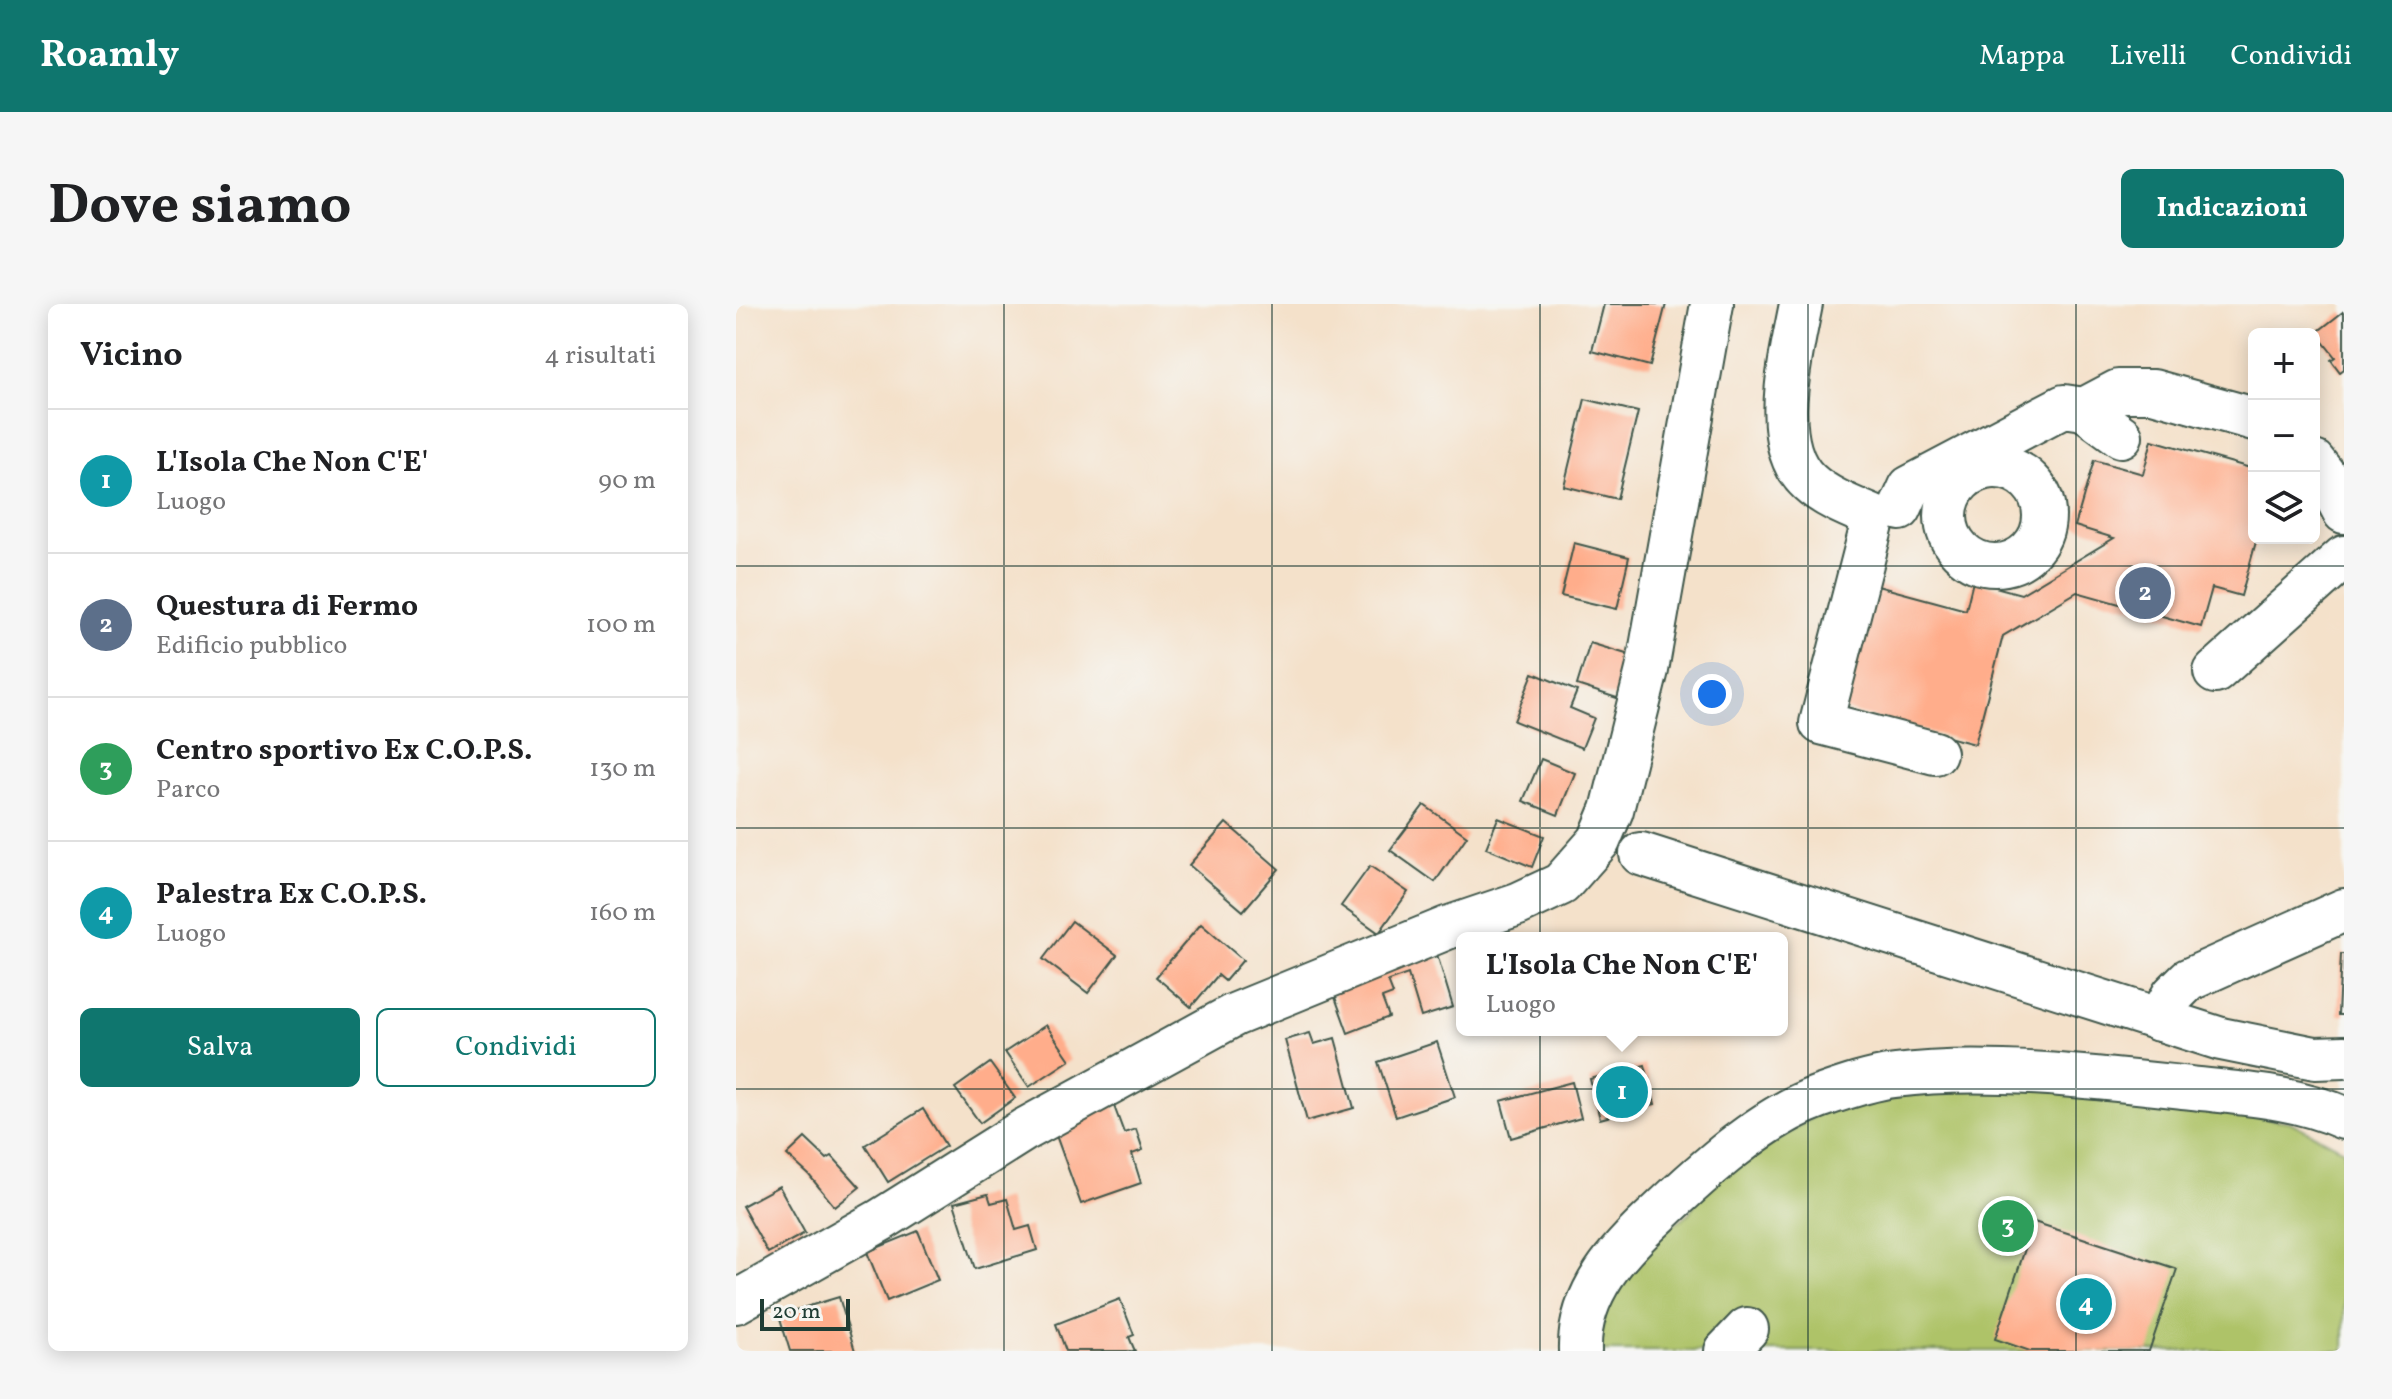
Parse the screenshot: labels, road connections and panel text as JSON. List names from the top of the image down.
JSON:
{
  "scale_bar": "20 m",
  "page": {
    "header": "Roamly",
    "nav": ["Mappa", "Livelli", "Condividi"],
    "title": "Dove siamo",
    "buttons": [
      "Indicazioni",
      ["Salva", "Condividi"]
    ],
    "heading": ["Vicino", "4 risultati"],
    "map_buttons": ["+", "−"],
    "list": [
      {
        "mark": "1",
        "name": "L'Isola Che Non C'E'",
        "note": "Luogo",
        "value": "90 m"
      },
      {
        "mark": "2",
        "name": "Questura di Fermo",
        "note": "Edificio pubblico",
        "value": "100 m"
      },
      {
        "mark": "3",
        "name": "Centro sportivo Ex C.O.P.S.",
        "note": "Parco",
        "value": "130 m"
      },
      {
        "mark": "4",
        "name": "Palestra Ex C.O.P.S.",
        "note": "Luogo",
        "value": "160 m"
      }
    ],
    "pins": [
      "2",
      "1",
      "3",
      "4"
    ],
    "popup": ["L'Isola Che Non C'E'", "Luogo"],
    "scale": "20 m"
  }
}
